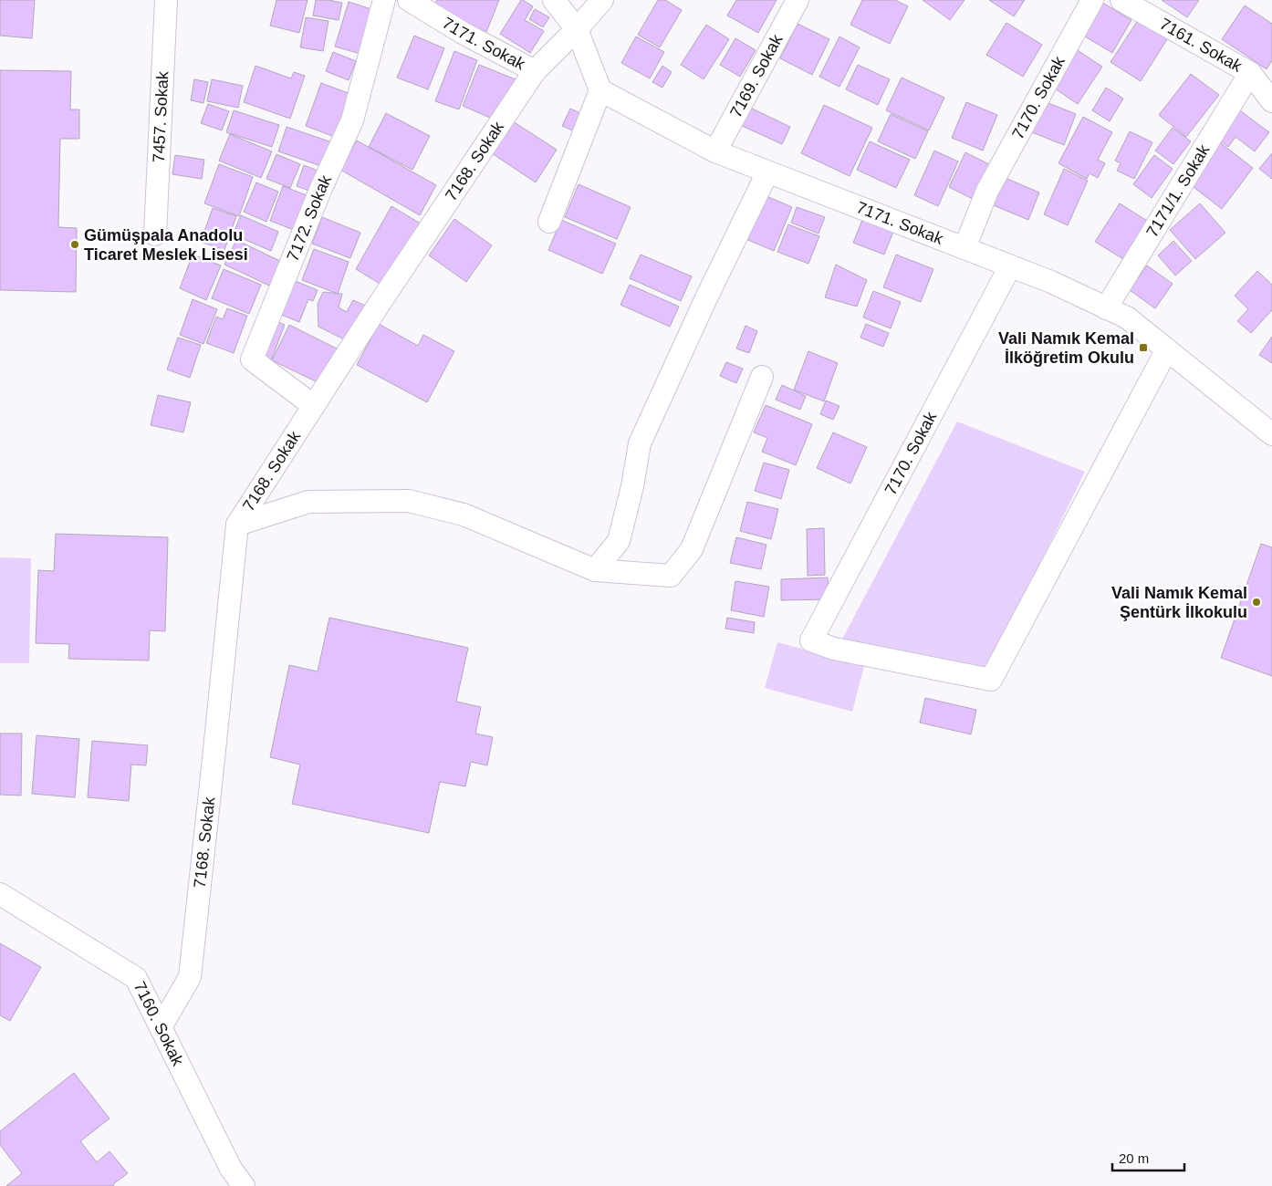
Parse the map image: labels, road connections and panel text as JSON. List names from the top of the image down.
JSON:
{
  "streets": {
    "street": [
      "7171. Sokak",
      "7161. Sokak",
      "7169. Sokak",
      "7170. Sokak",
      "7457. Sokak",
      "7168. Sokak",
      "7171/1. Sokak",
      "7172. Sokak",
      "7160. Sokak"
    ]
  },
  "crossings": [
    ["7171. Sokak", "7169. Sokak"],
    ["7171. Sokak", "7170. Sokak"],
    ["7171. Sokak", "7168. Sokak"],
    ["7171. Sokak", "7171/1. Sokak"],
    ["7161. Sokak", "7171/1. Sokak"],
    ["7168. Sokak", "7172. Sokak"],
    ["7168. Sokak", "7160. Sokak"]
  ],
  "places": {
    "other": ["Gümüşpala Anadolu Ticaret Meslek Lisesi", "Vali Namık Kemal Şentürk İlkokulu"],
    "transit": ["Vali Namık Kemal İlköğretim Okulu"]
  },
  "scale_bar": "20 m"
}
